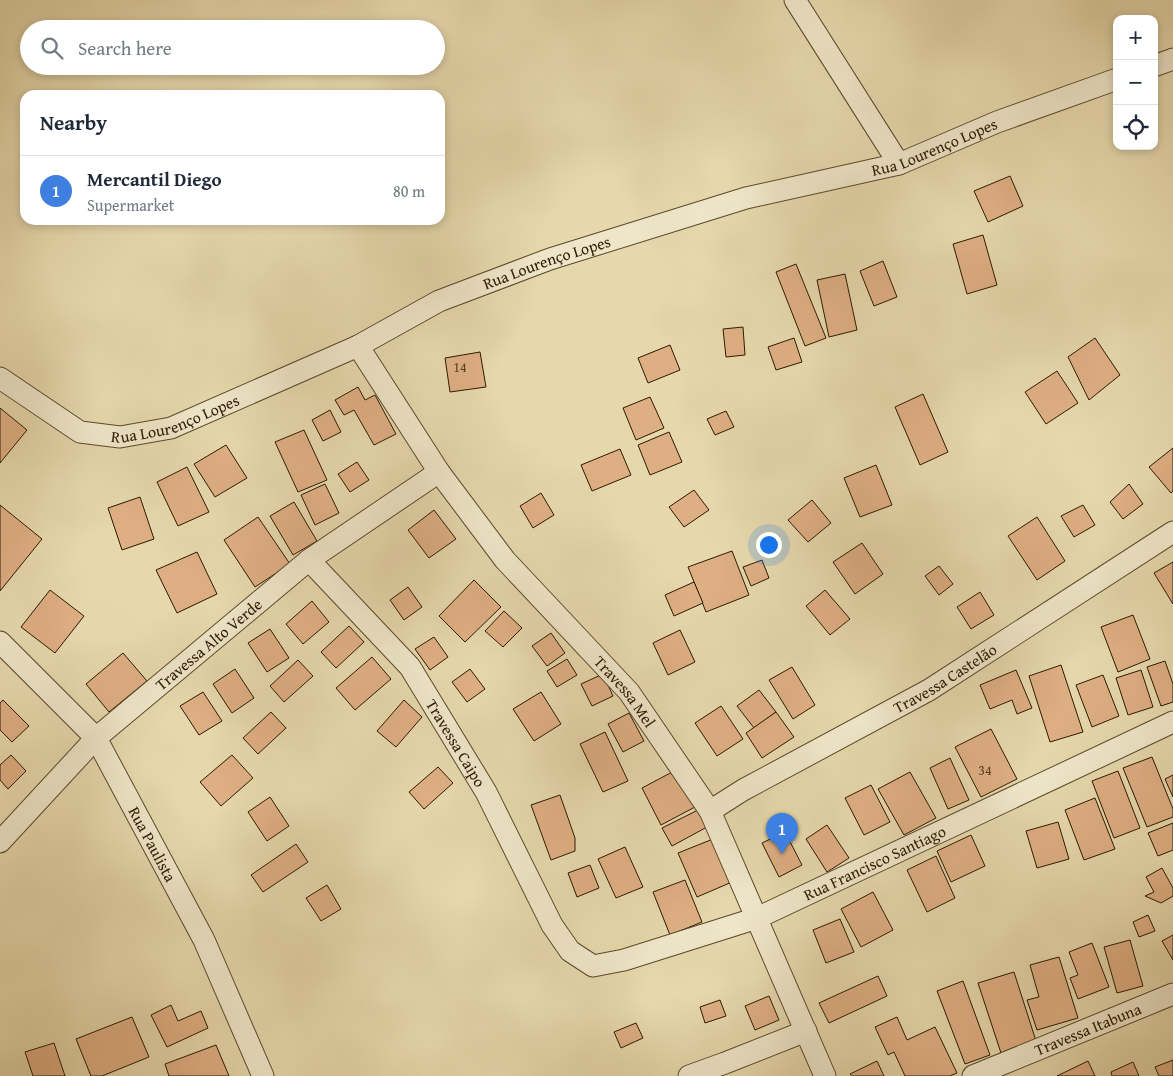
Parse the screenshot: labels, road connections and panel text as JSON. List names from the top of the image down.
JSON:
{
  "streets": {
    "street": [
      "Rua Lourenço Lopes",
      "Travessa Alto Verde",
      "Travessa Castelão",
      "Travessa Mel",
      "Travessa Caipo",
      "Rua Paulista",
      "Rua Francisco Santiago",
      "Travessa Itabuna"
    ]
  },
  "crossings": [
    ["Rua Lourenço Lopes", "Travessa Mel"],
    ["Travessa Alto Verde", "Travessa Mel"],
    ["Travessa Alto Verde", "Travessa Caipo"],
    ["Travessa Alto Verde", "Rua Paulista"],
    ["Travessa Castelão", "Travessa Mel"],
    ["Travessa Mel", "Rua Francisco Santiago"],
    ["Travessa Caipo", "Rua Francisco Santiago"]
  ],
  "house_numbers": ["14", "34"],
  "page": {
    "map_buttons": ["+", "−"],
    "search": "Search here",
    "heading": "Nearby",
    "list": [
      {
        "mark": "1",
        "name": "Mercantil Diego",
        "note": "Supermarket",
        "value": "80 m"
      }
    ],
    "pins": "1"
  }
}
